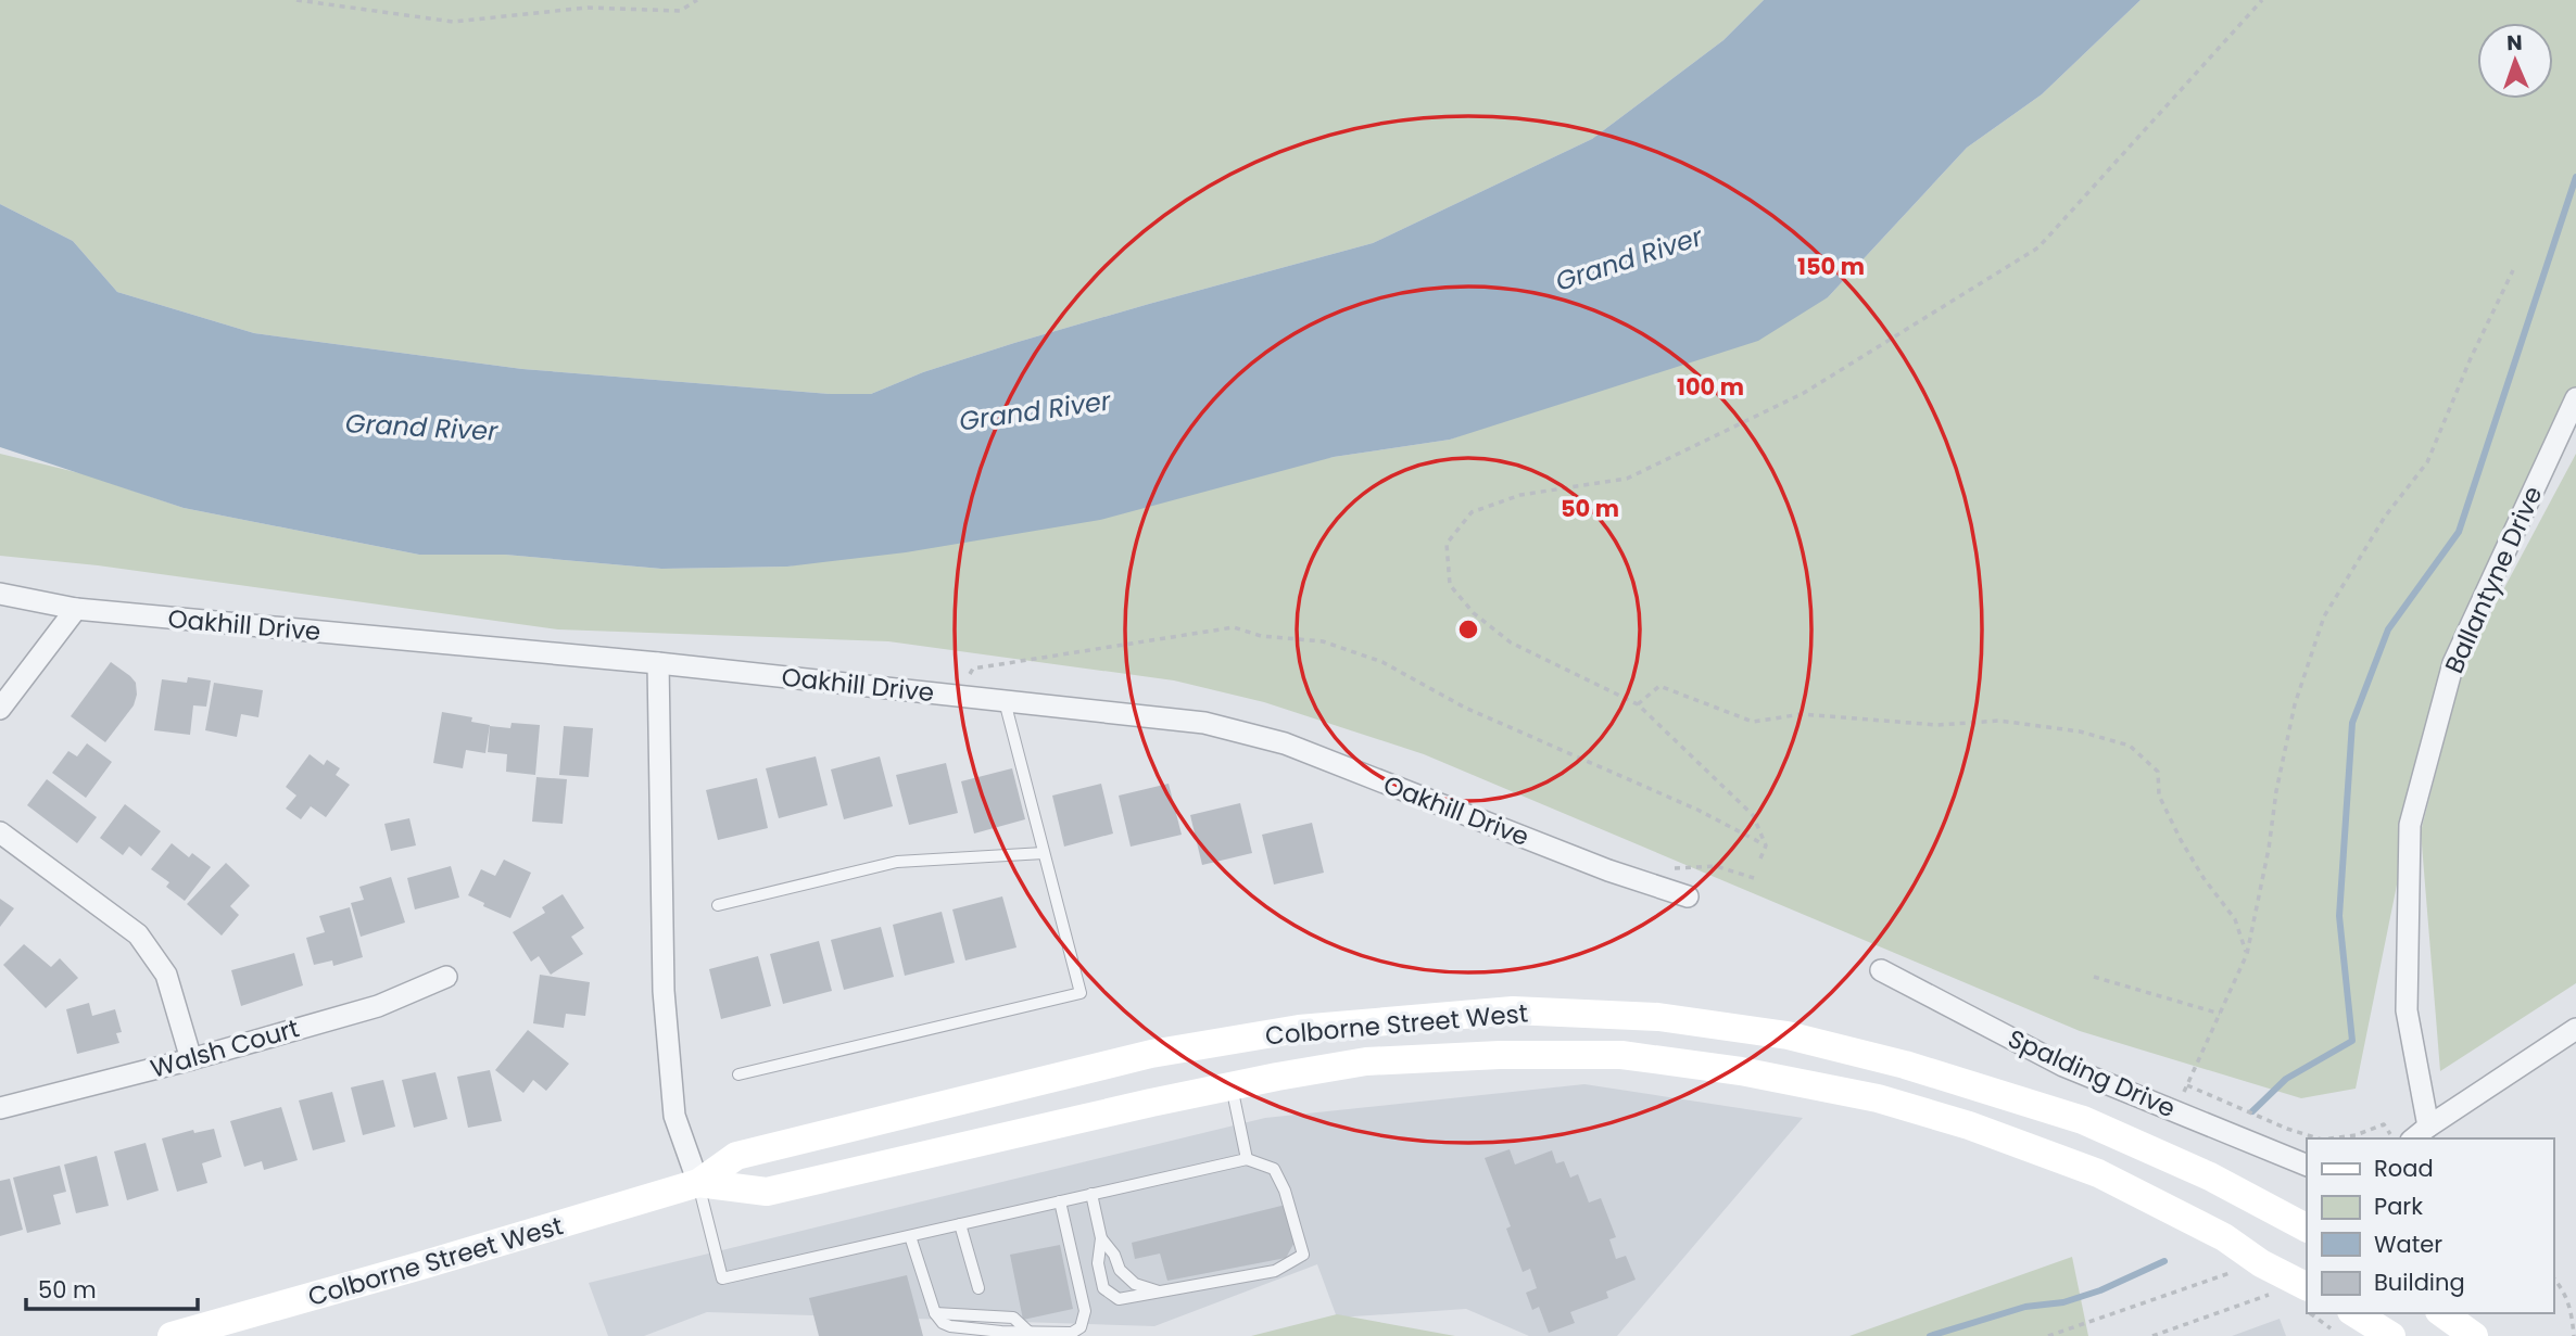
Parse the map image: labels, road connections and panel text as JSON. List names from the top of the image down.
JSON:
{
  "streets": {
    "main road": ["Colborne Street West"],
    "street": [
      "Ballantyne Drive",
      "Oakhill Drive",
      "Walsh Court",
      "Spalding Drive"
    ]
  },
  "water": ["Grand River"],
  "legend": [
    "Road",
    "Park",
    "Water",
    "Building"
  ],
  "scale_bar": "50 m",
  "north": "top",
  "rings": ["150 m", "100 m", "50 m"]
}
